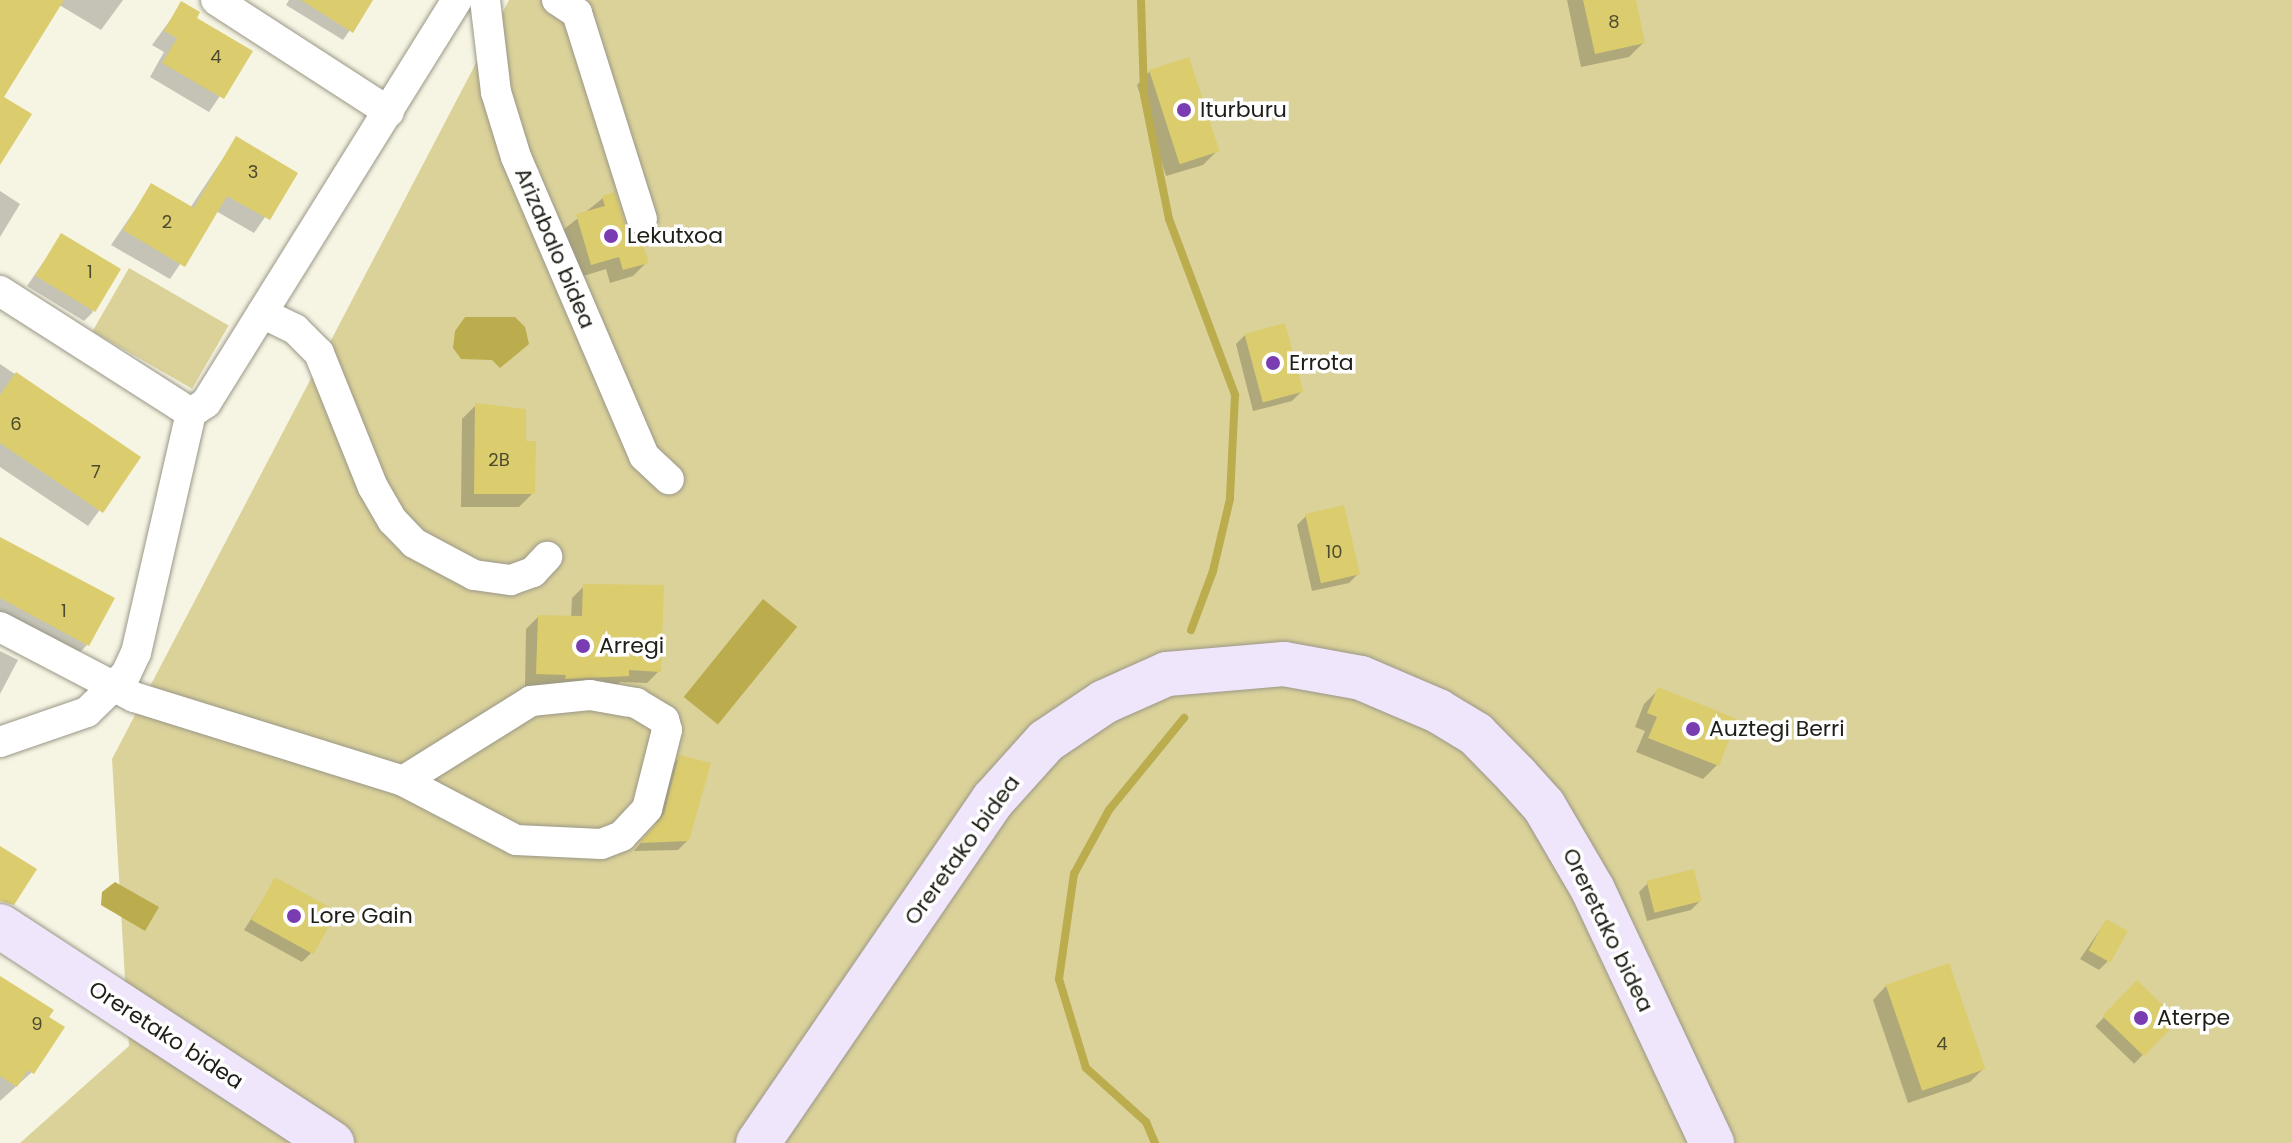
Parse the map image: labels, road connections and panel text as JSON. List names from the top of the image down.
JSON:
{
  "streets": {
    "main road": ["Oreretako bidea"],
    "street": ["Arizabalo bidea"]
  },
  "places": [
    "Iturburu",
    "Lekutxoa",
    "Errota",
    "Arregi",
    "Auztegi Berri",
    "Lore Gain",
    "Aterpe"
  ],
  "house_numbers": [
    "8",
    "4",
    "3",
    "2",
    "1",
    "6",
    "2B",
    "7",
    "10",
    "1",
    "9",
    "4"
  ]
}
